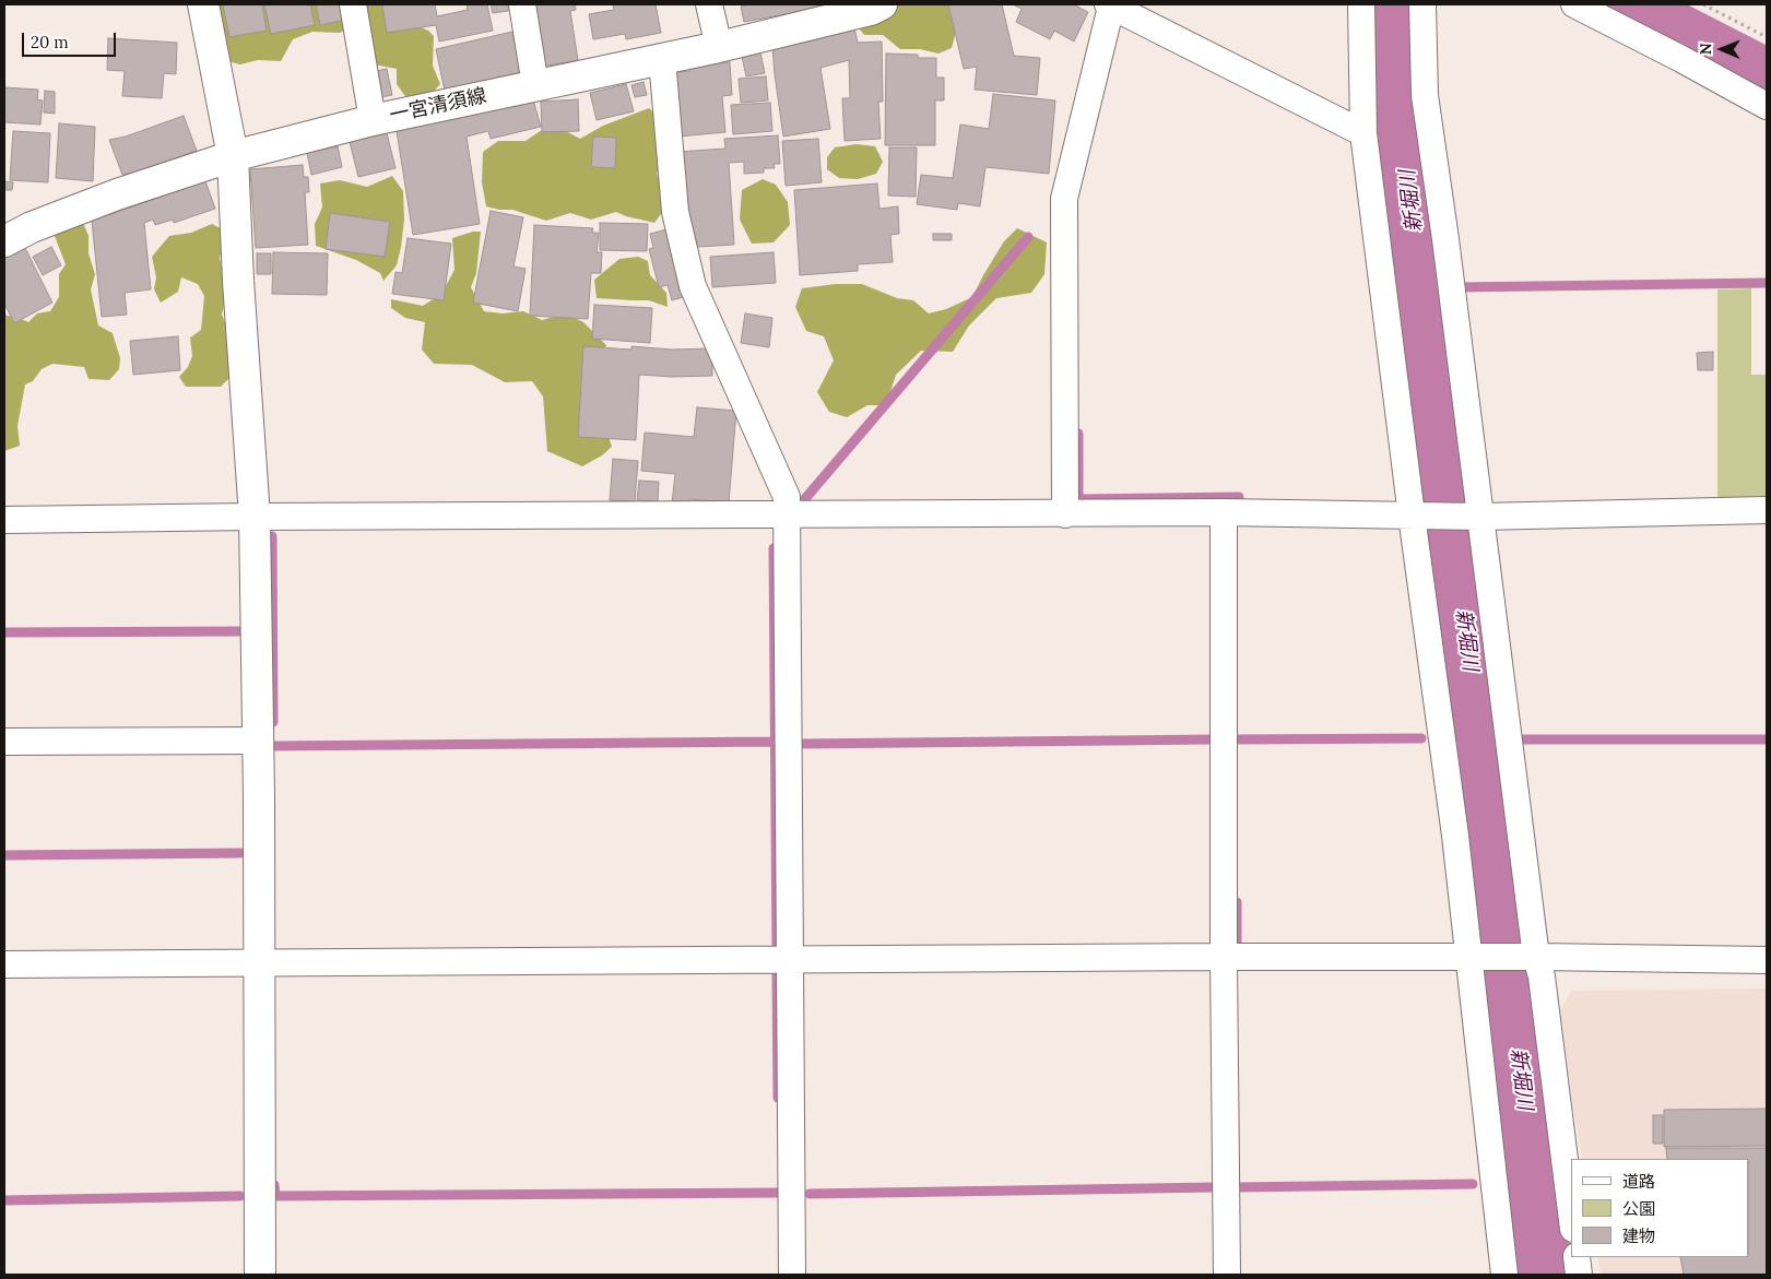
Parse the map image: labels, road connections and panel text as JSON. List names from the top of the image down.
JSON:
{
  "streets": {
    "street": ["一宮清須線"]
  },
  "water": ["新堀川"],
  "legend": ["道路", "公園", "建物"],
  "scale_bar": "20 m",
  "north": "left"
}
